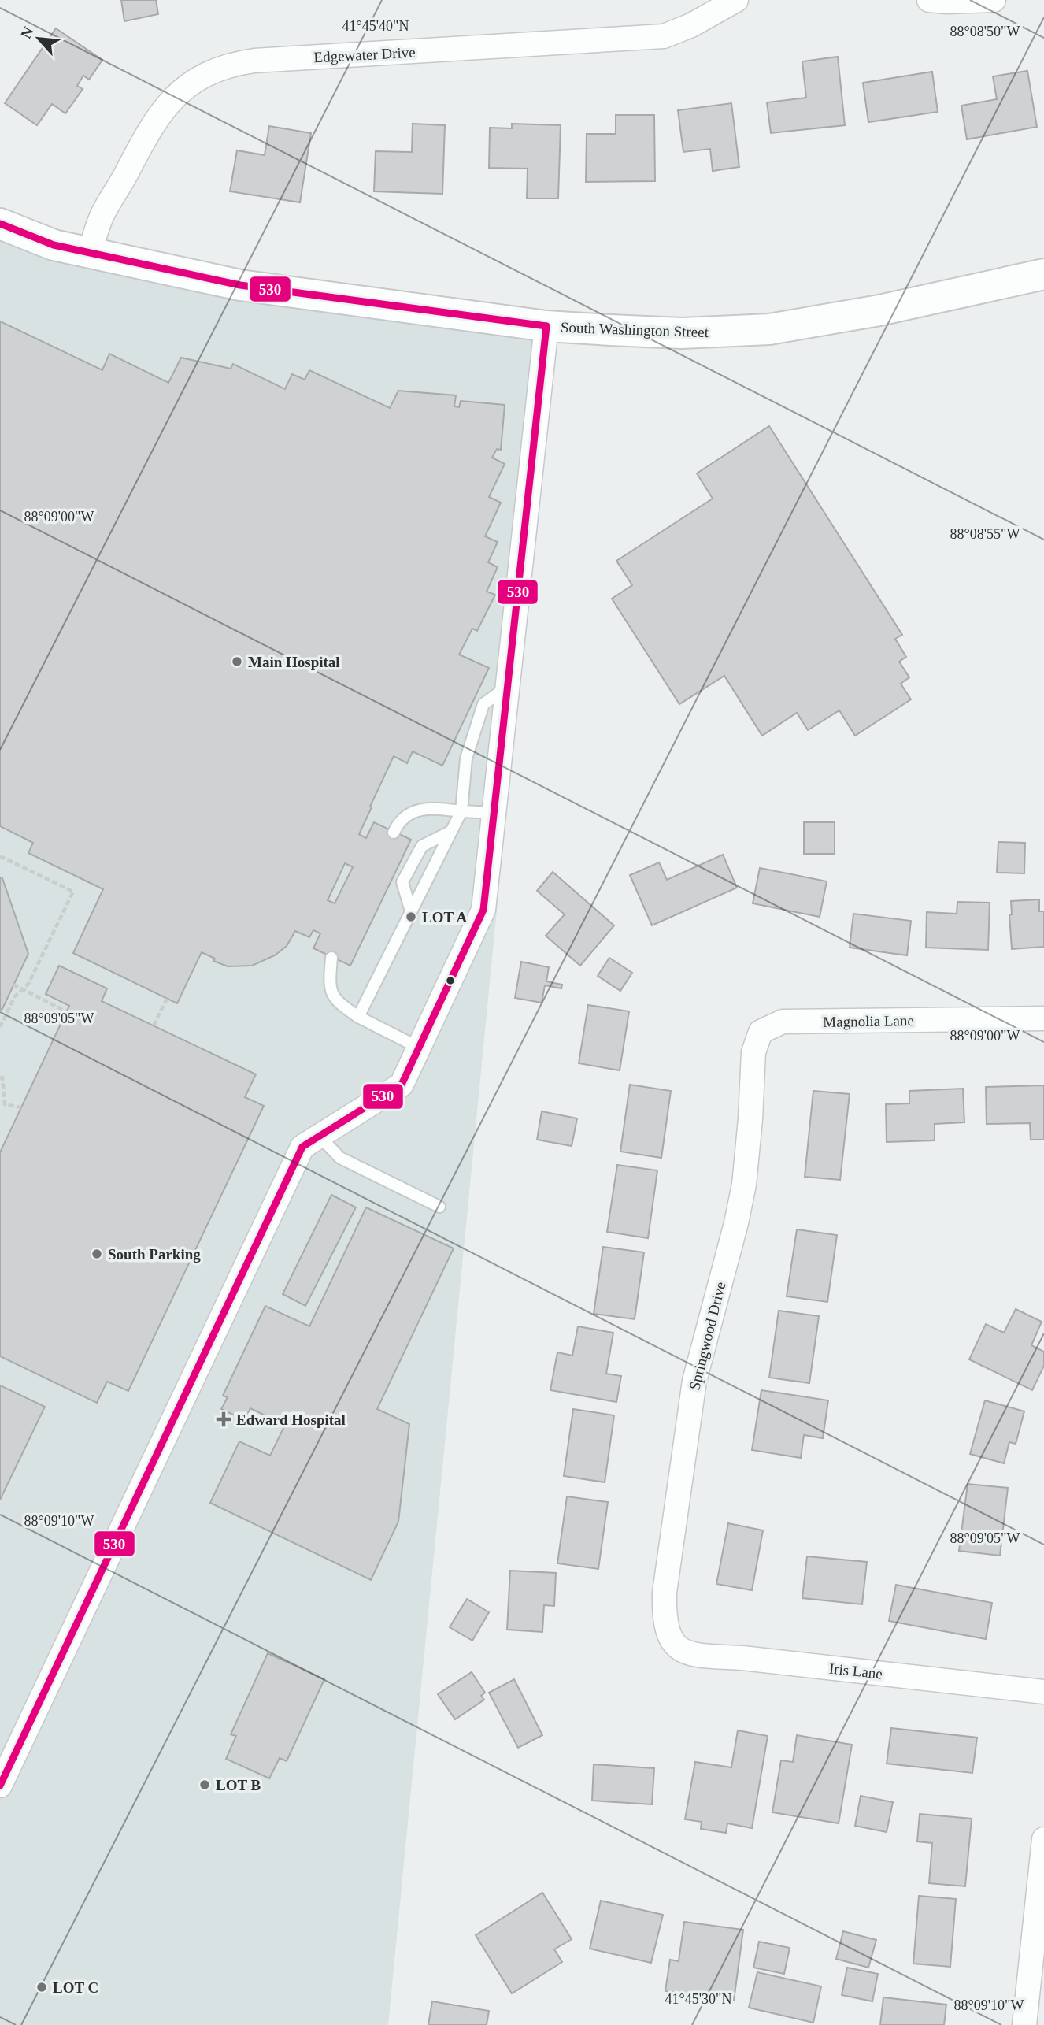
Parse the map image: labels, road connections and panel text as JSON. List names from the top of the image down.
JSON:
{
  "streets": {
    "main road": ["South Washington Street"],
    "street": [
      "Edgewater Drive",
      "Magnolia Lane",
      "Springwood Drive",
      "Iris Lane"
    ]
  },
  "crossings": [
    ["Edgewater Drive", "South Washington Street"],
    ["Magnolia Lane", "Springwood Drive"],
    ["Springwood Drive", "Iris Lane"]
  ],
  "places": {
    "other": [
      "Main Hospital",
      "LOT A",
      "South Parking",
      "LOT B",
      "LOT C"
    ],
    "health": ["Edward Hospital"]
  },
  "lines": ["transit line 530"],
  "north": "top left",
  "coordinates": [
    "41°45'40\"N",
    "88°08'50\"W",
    "88°09'00\"W",
    "88°08'55\"W",
    "88°09'05\"W",
    "88°09'10\"W",
    "41°45'30\"N"
  ]
}
